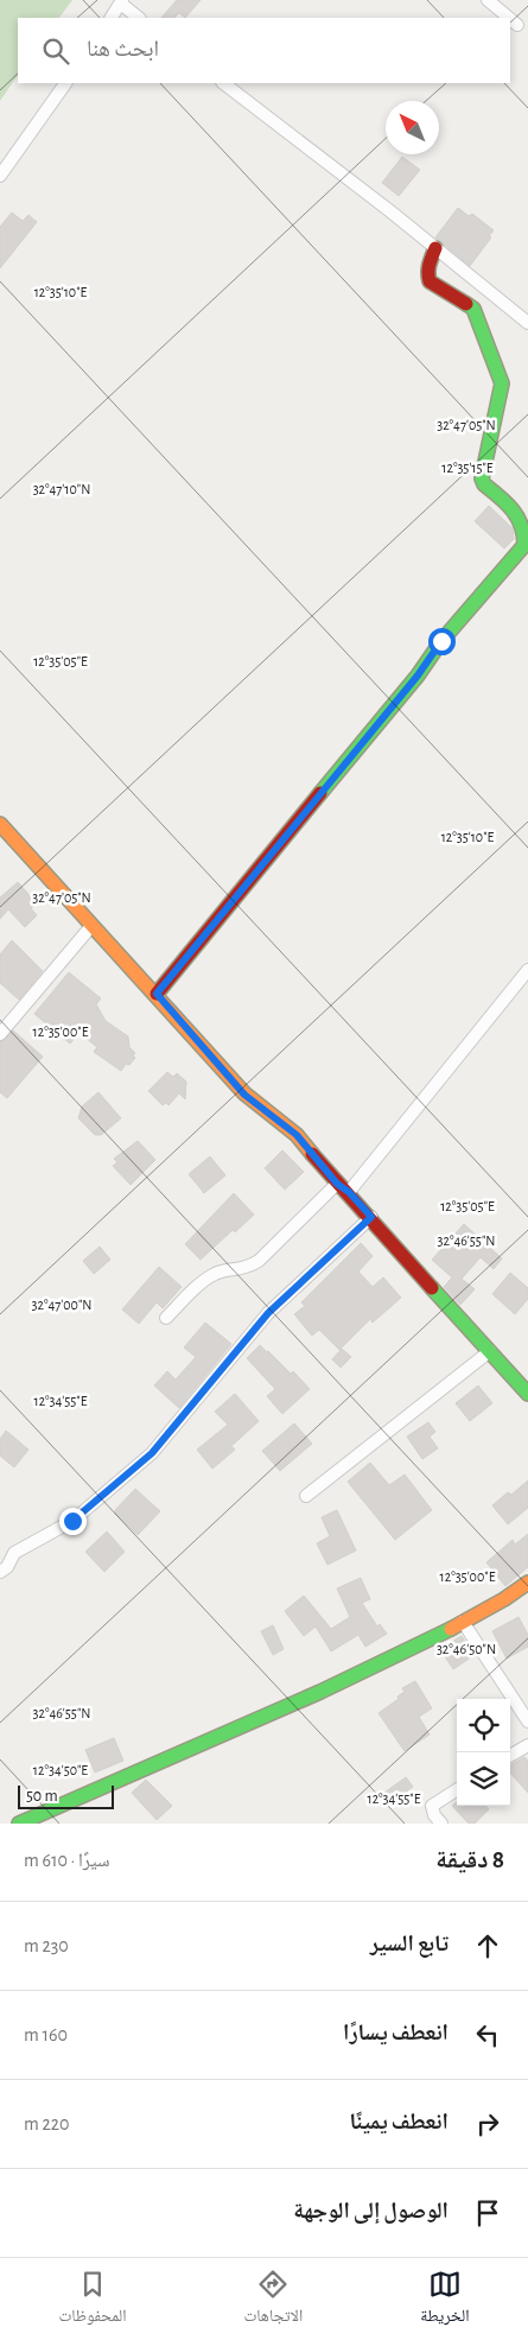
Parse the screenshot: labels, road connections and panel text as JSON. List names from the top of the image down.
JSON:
{
  "scale_bar": "50 m",
  "north": "top left",
  "page": {
    "search": "ابحث هنا",
    "scale": "50 m",
    "heading": ["8 دقيقة", "سيرًا · 610 m"],
    "list": [
      ["تابع السير", "230 m"],
      ["انعطف يسارًا", "160 m"],
      ["انعطف يمينًا", "220 m"],
      "الوصول إلى الوجهة"
    ],
    "nav": ["الخريطة", "الاتجاهات", "المحفوظات"]
  },
  "coordinates": [
    "12°35'10\"E",
    "32°47'05\"N",
    "12°35'15\"E",
    "32°47'10\"N",
    "12°35'05\"E",
    "12°35'00\"E",
    "32°46'55\"N",
    "32°47'00\"N",
    "12°34'55\"E",
    "32°46'50\"N",
    "12°34'50\"E"
  ]
}
